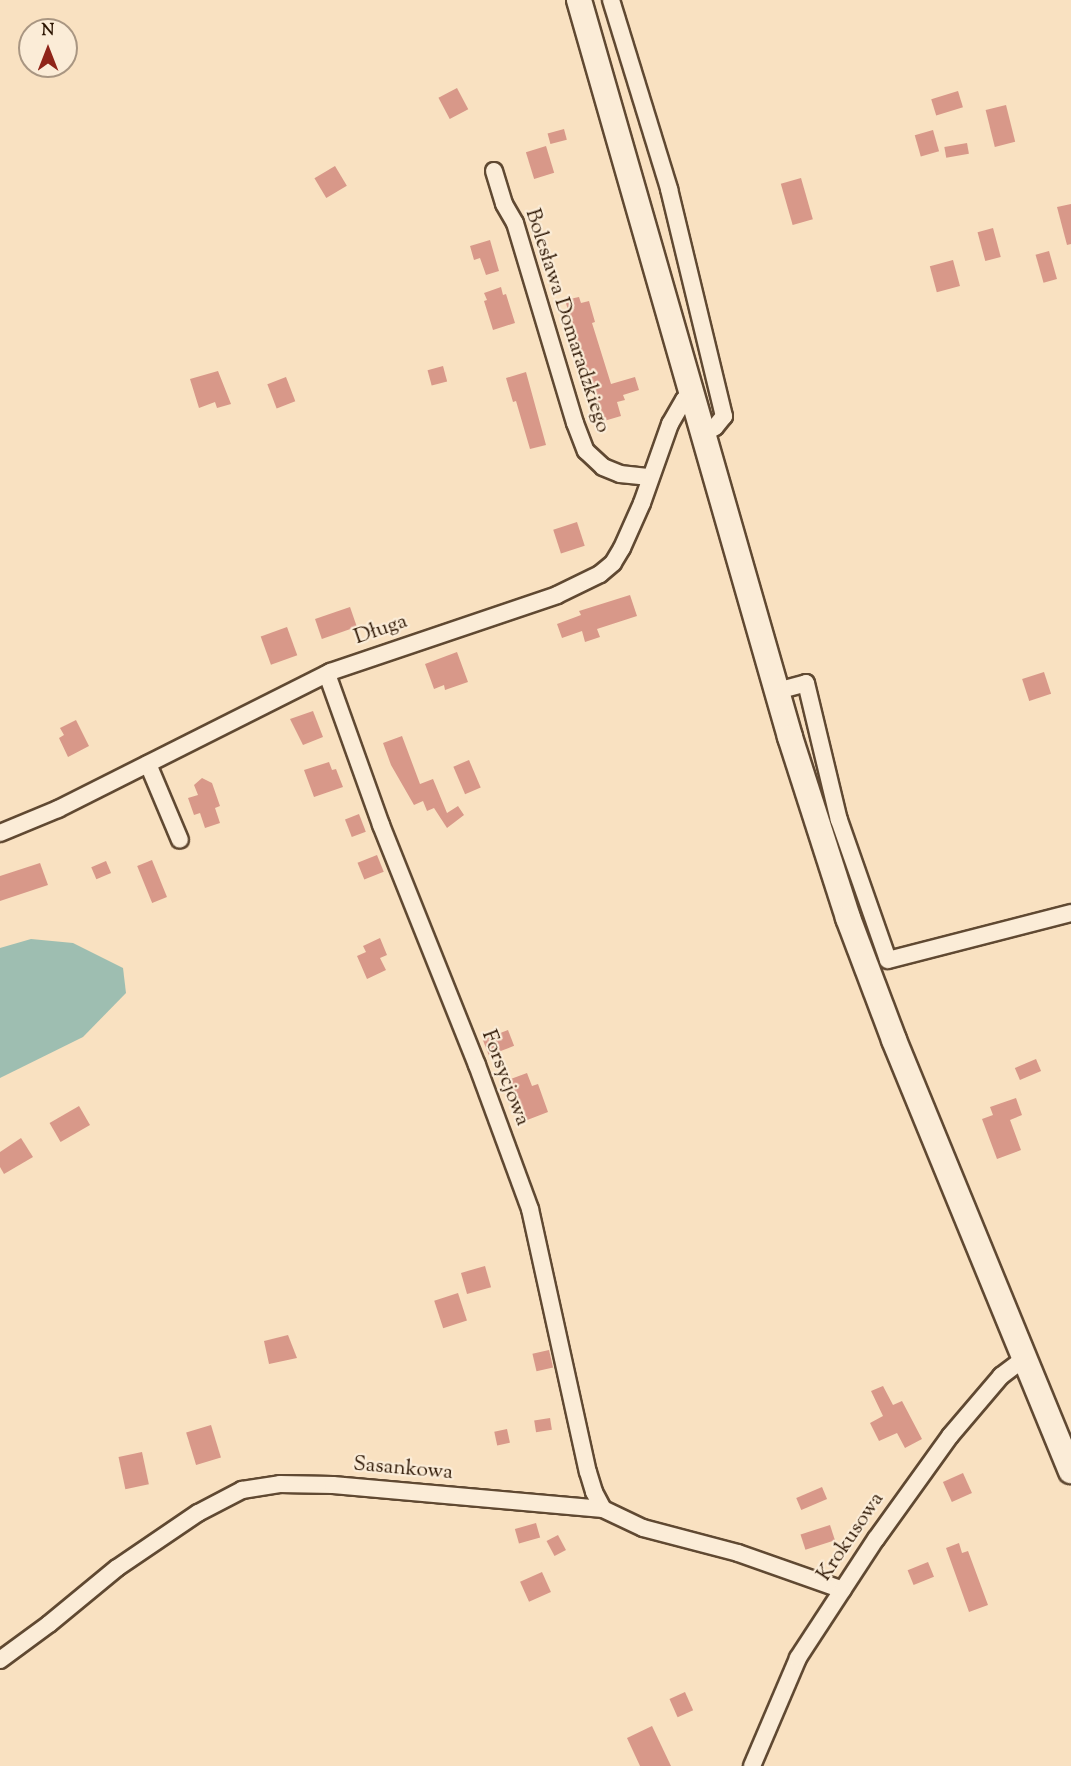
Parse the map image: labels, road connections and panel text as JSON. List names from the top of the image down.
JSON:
{
  "streets": {
    "street": [
      "Bolesława Domaradzkiego",
      "Długa",
      "Forsycjowa",
      "Sasankowa",
      "Krokusowa"
    ]
  },
  "crossings": [
    ["Bolesława Domaradzkiego", "Długa"],
    ["Długa", "Forsycjowa"],
    ["Forsycjowa", "Sasankowa"],
    ["Sasankowa", "Krokusowa"]
  ],
  "north": "top"
}
